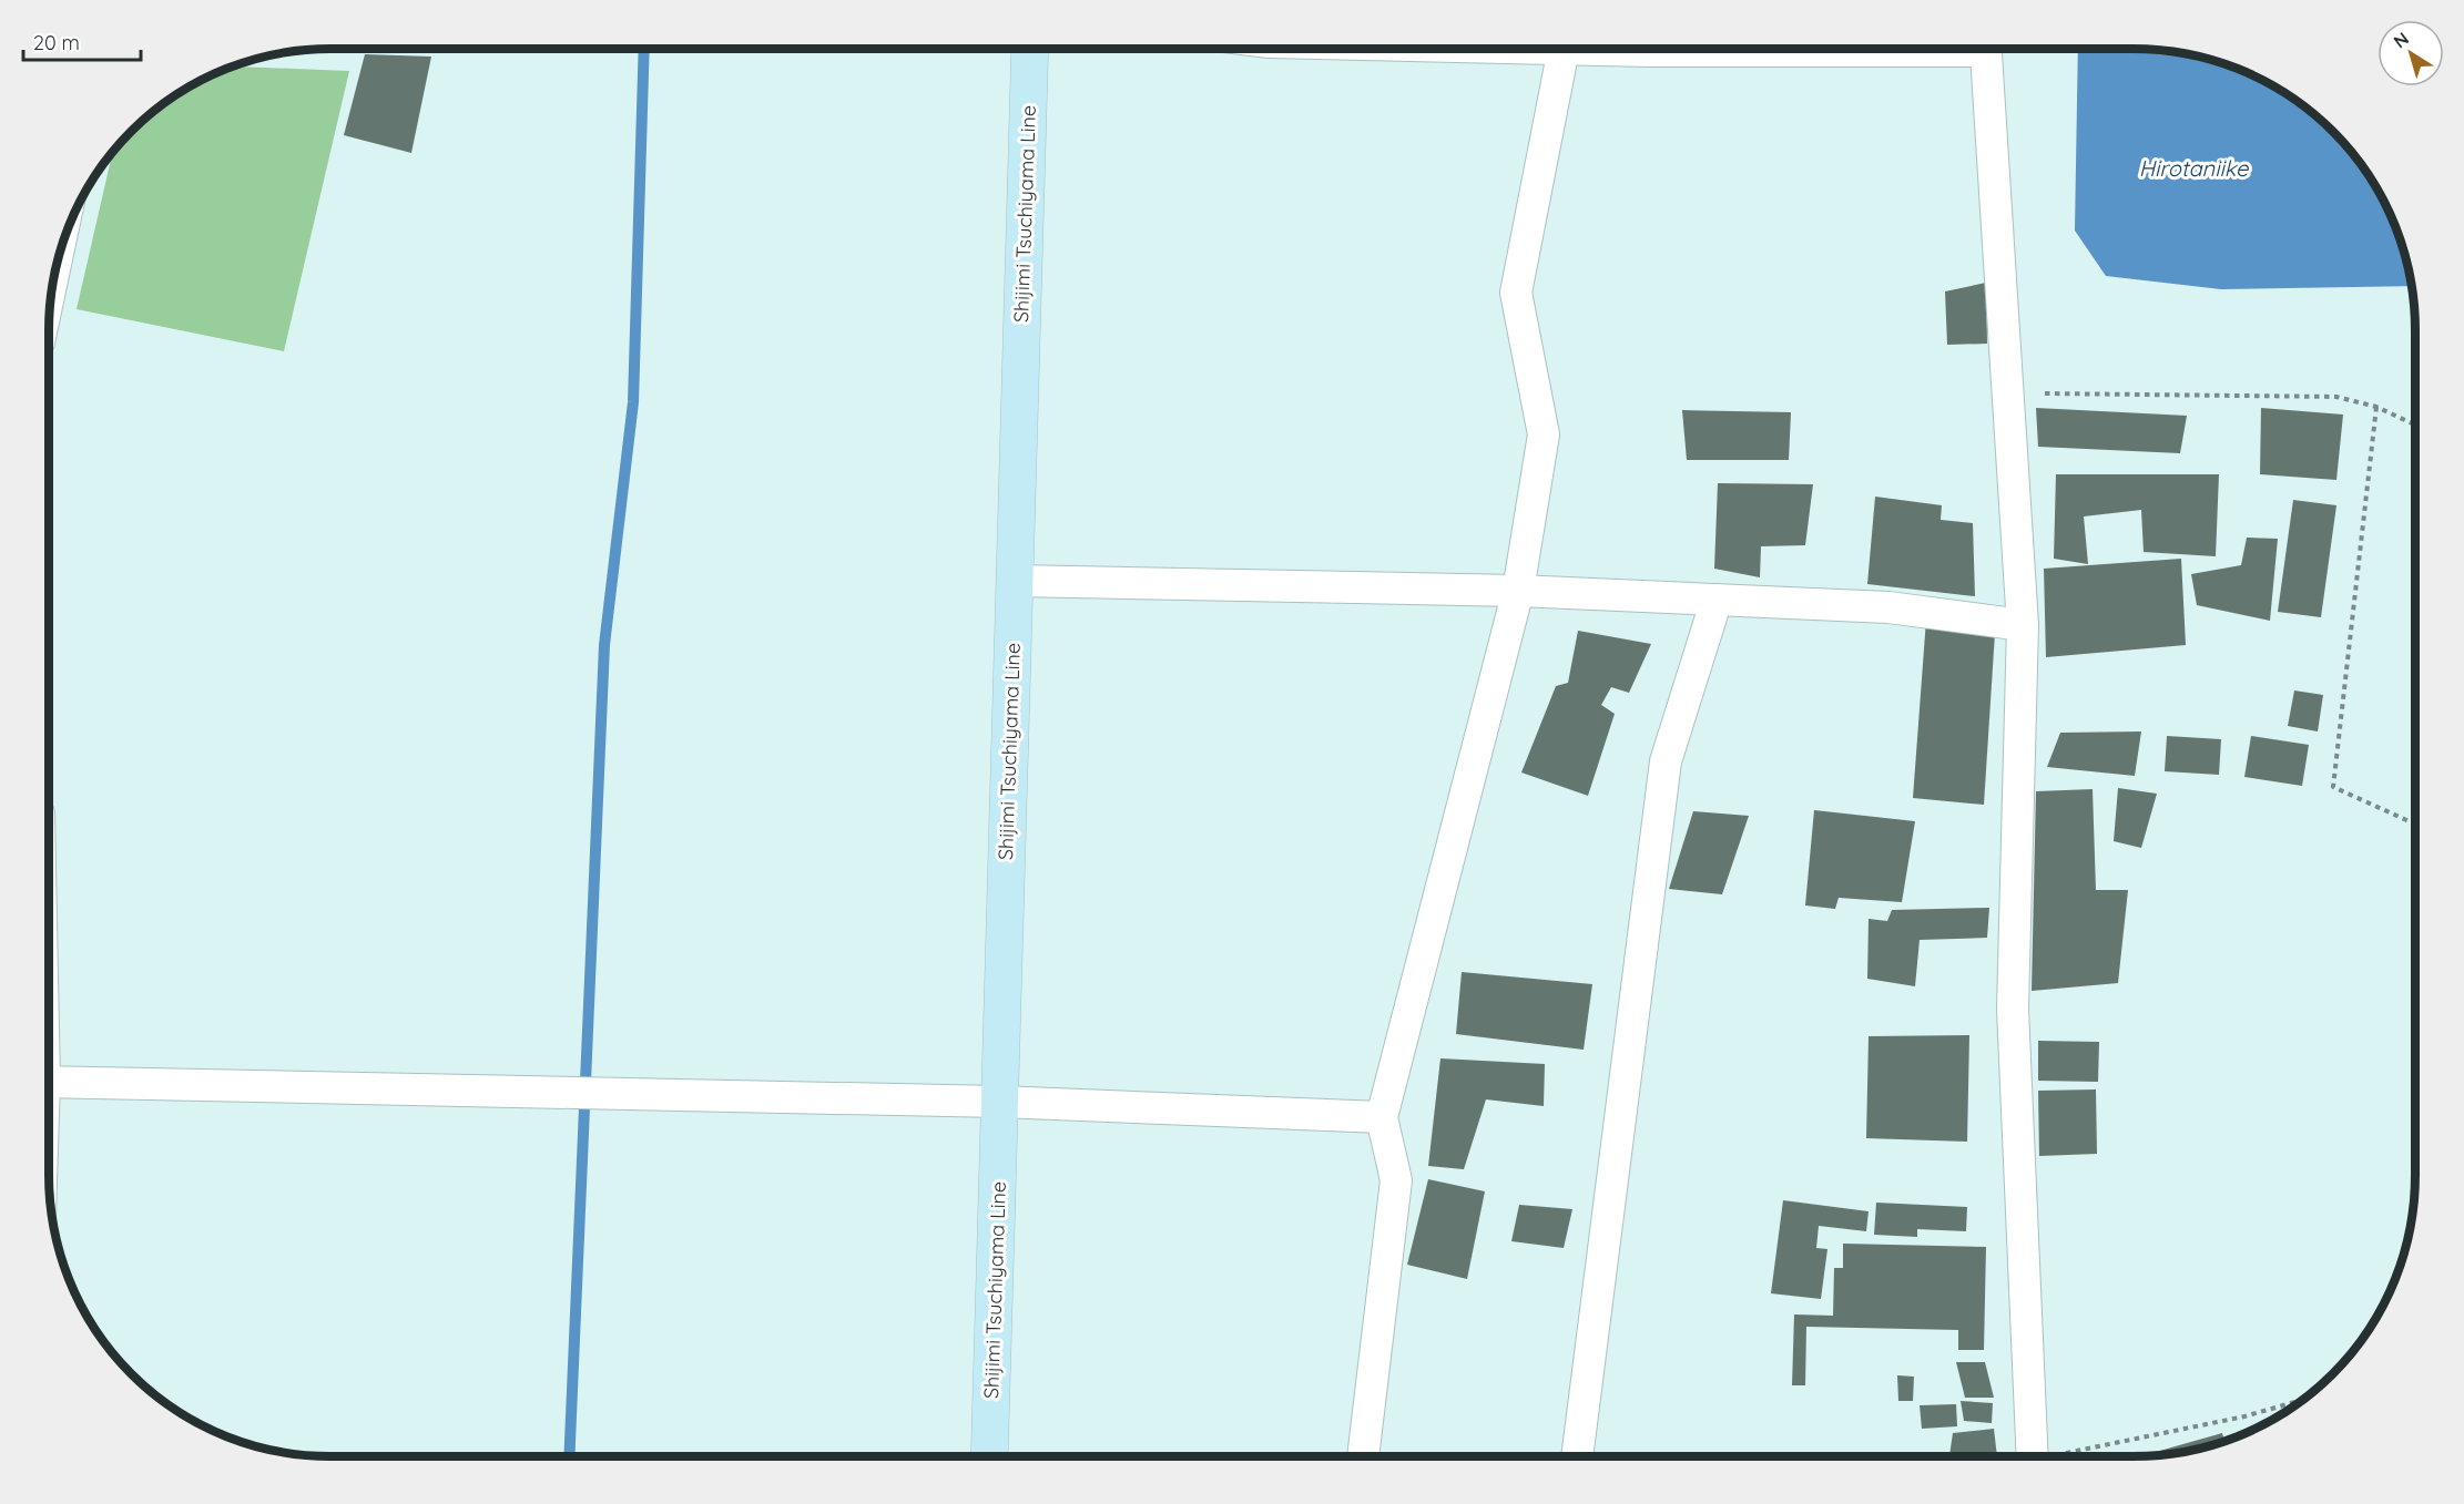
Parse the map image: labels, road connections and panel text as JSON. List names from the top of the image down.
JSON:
{
  "streets": {
    "main road": ["Shijimi Tsuchiyama Line"]
  },
  "water": ["Hirotaniike"],
  "scale_bar": "20 m",
  "north": "top left"
}
